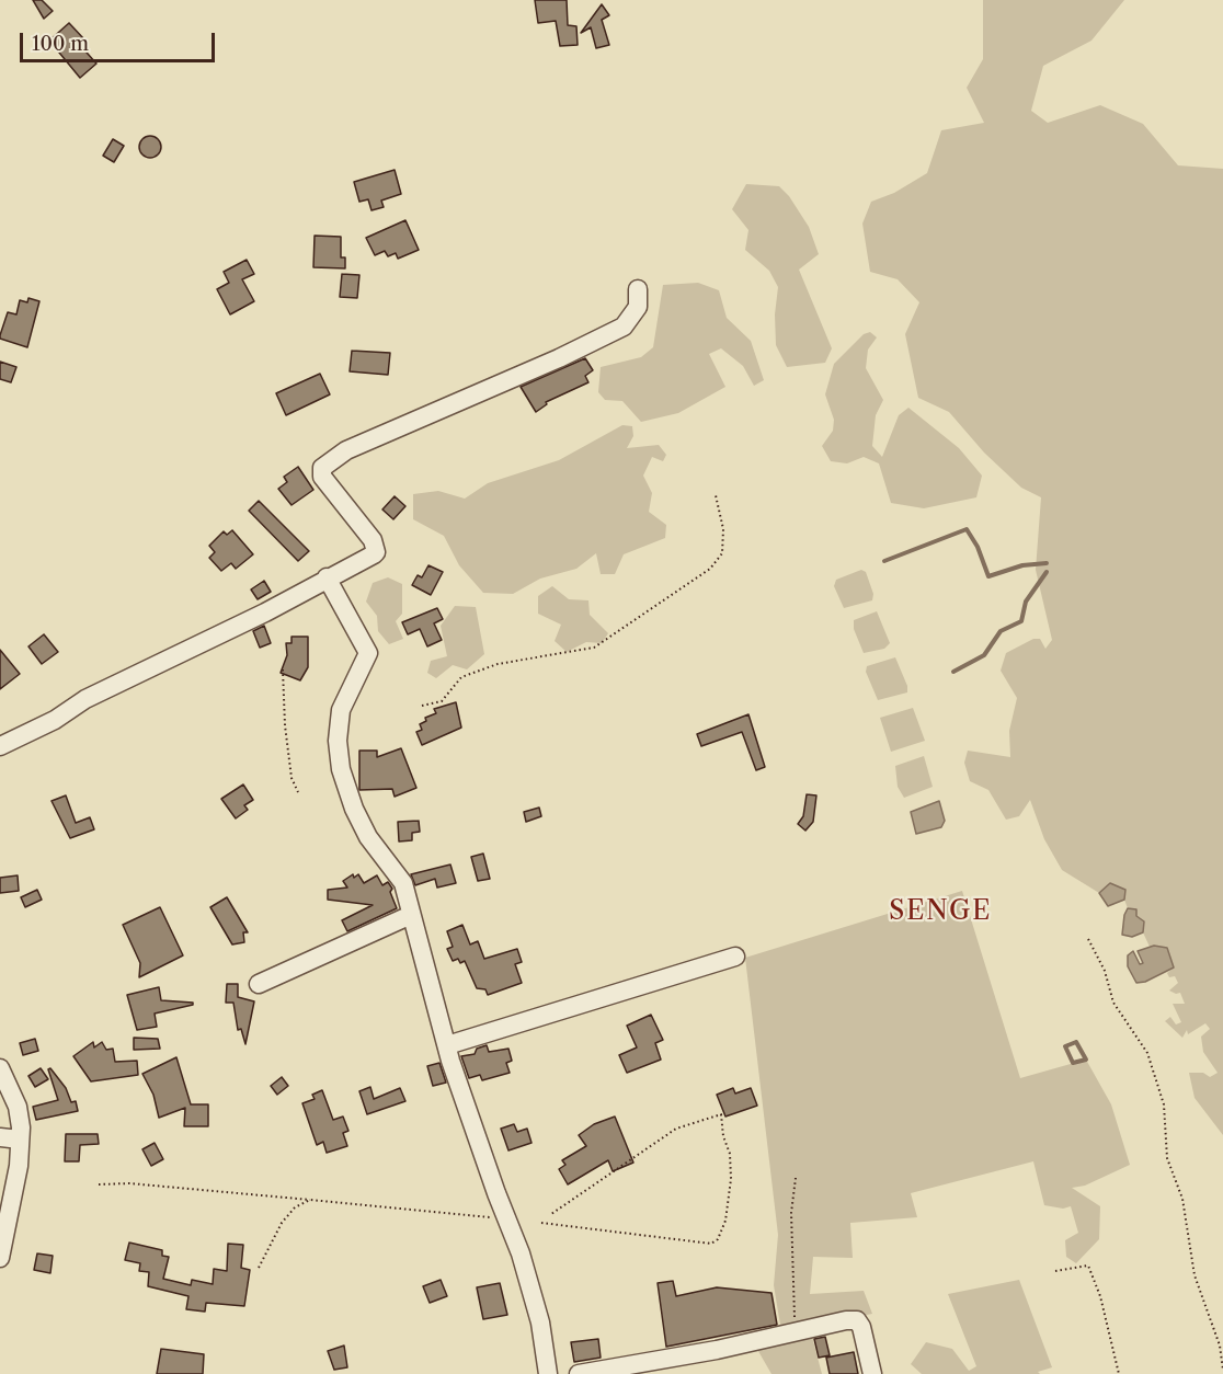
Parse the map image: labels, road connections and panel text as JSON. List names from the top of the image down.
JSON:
{
  "districts": ["SENGE"],
  "scale_bar": "100 m"
}
